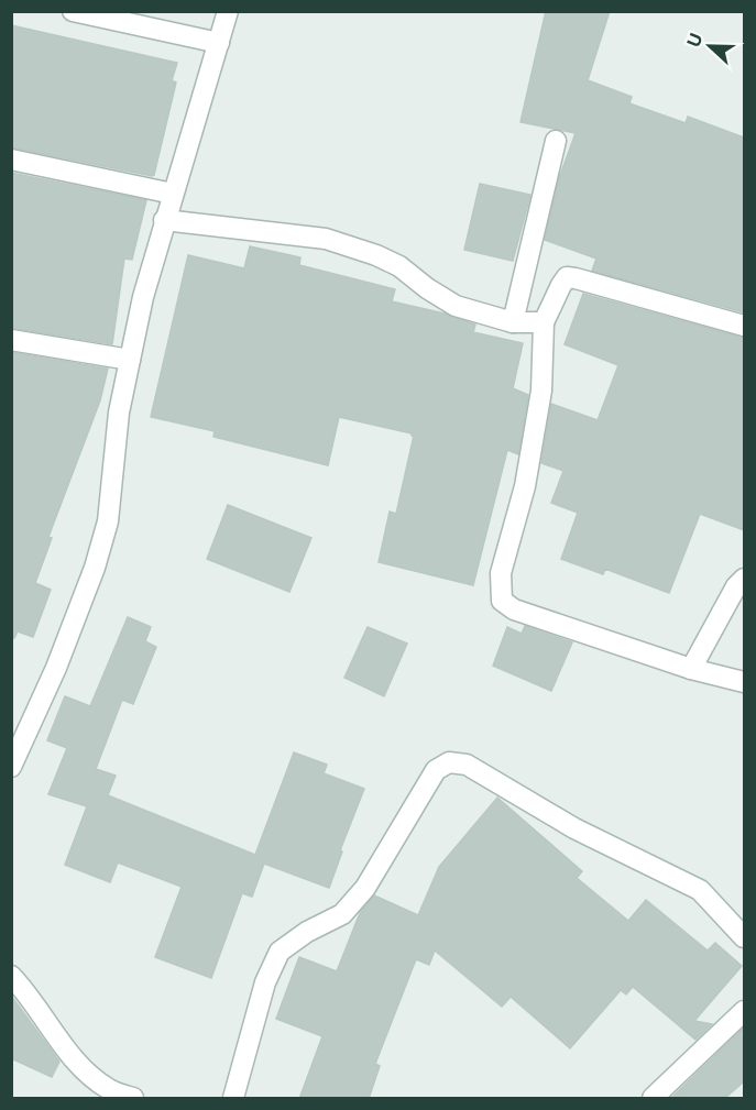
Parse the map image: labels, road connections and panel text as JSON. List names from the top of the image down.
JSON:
{
  "north": "left"
}
